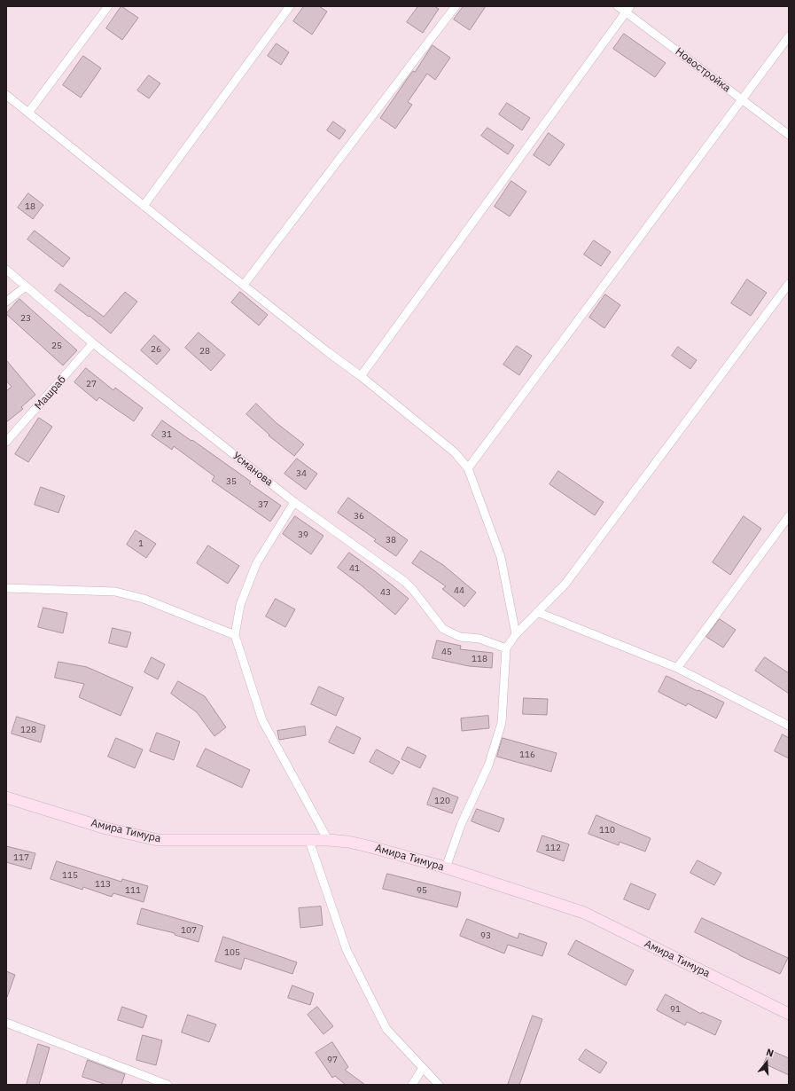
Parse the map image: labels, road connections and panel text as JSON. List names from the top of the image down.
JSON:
{
  "streets": {
    "street": [
      "Новостройка",
      "Машраб",
      "Усманова",
      "Амира Тимура"
    ]
  },
  "crossings": [
    ["Машраб", "Усманова"]
  ],
  "house_numbers": [
    "18",
    "23",
    "25",
    "26",
    "28",
    "27",
    "31",
    "34",
    "35",
    "37",
    "36",
    "39",
    "38",
    "1",
    "41",
    "44",
    "43",
    "45",
    "118",
    "128",
    "116",
    "120",
    "110",
    "112",
    "117",
    "115",
    "113",
    "111",
    "95",
    "107",
    "93",
    "105",
    "91",
    "97"
  ],
  "north": "top"
}
